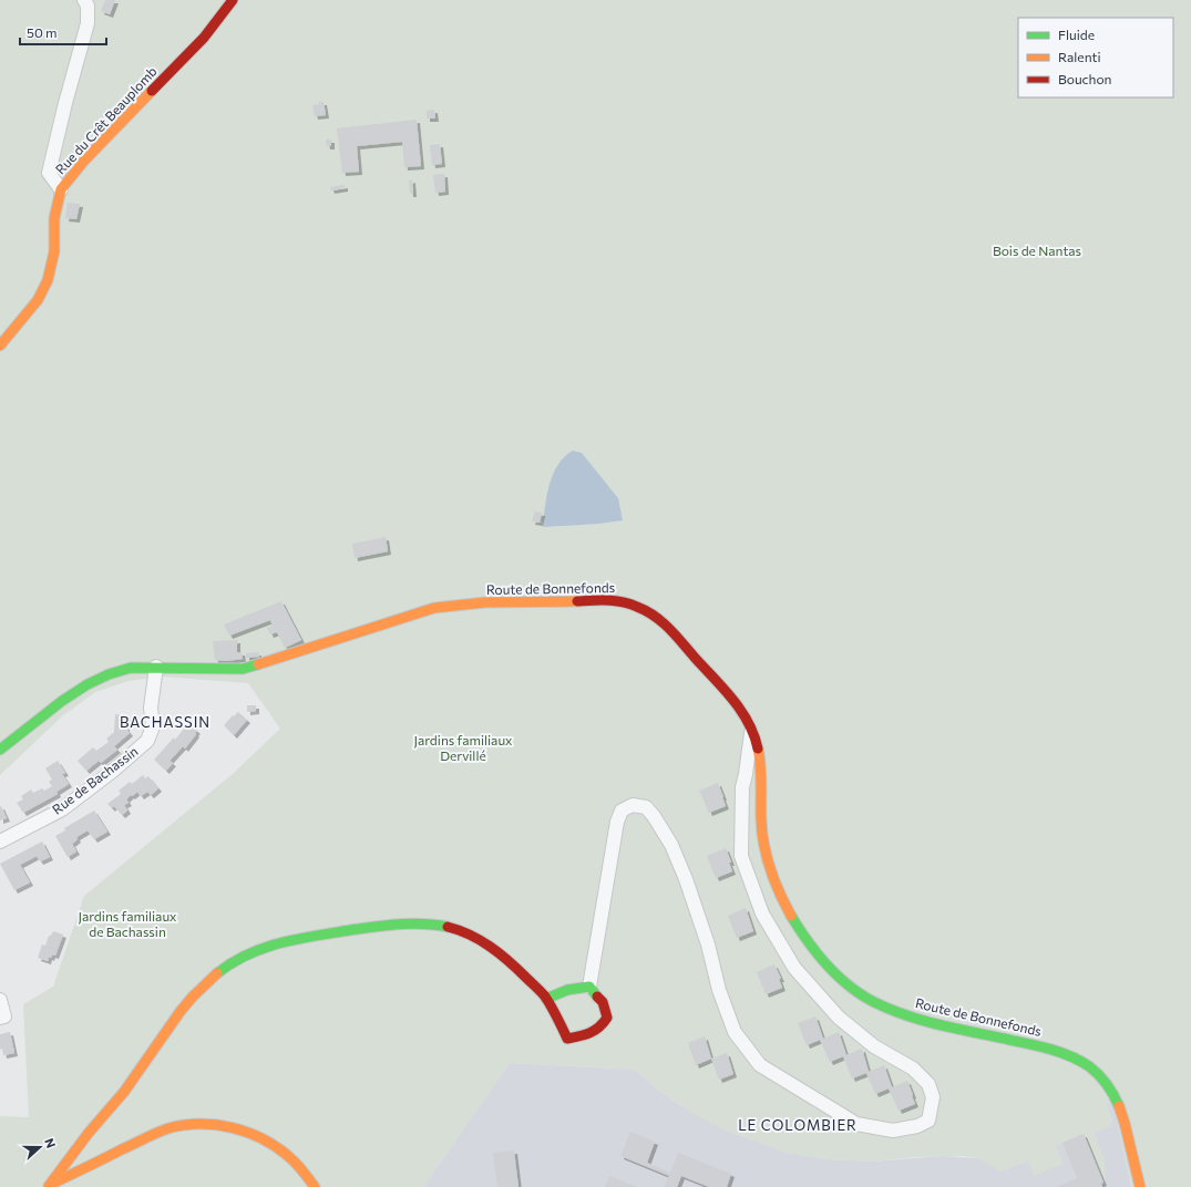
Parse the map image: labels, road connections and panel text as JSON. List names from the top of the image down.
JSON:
{
  "streets": {
    "street": ["Rue du Crêt Beauplomb", "Route de Bonnefonds", "Rue de Bachassin"]
  },
  "crossings": [
    ["Route de Bonnefonds", "Rue de Bachassin"]
  ],
  "districts": ["BACHASSIN", "LE COLOMBIER"],
  "parks": ["Bois de Nantas", "Jardins familiaux Dervillé", "Jardins familiaux de Bachassin"],
  "legend": ["Fluide", "Ralenti", "Bouchon"],
  "scale_bar": "50 m",
  "north": "right"
}
